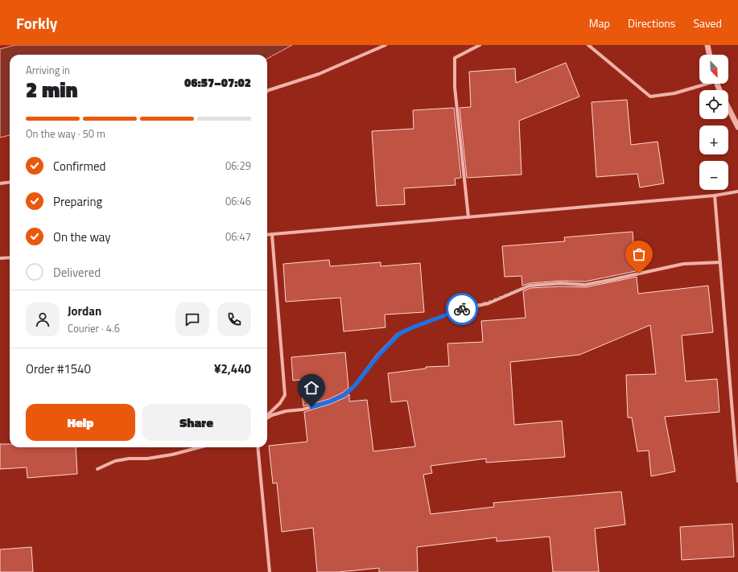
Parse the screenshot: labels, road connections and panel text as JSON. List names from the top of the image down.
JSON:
{
  "north": "bottom right",
  "page": {
    "header": "Forkly",
    "nav": ["Map", "Directions", "Saved"],
    "map_buttons": ["+", "−"],
    "heading": ["2 min", "Arriving in", "06:57–07:02"],
    "panel": [
      "Jordan",
      "Courier · 4.6",
      "Order #1540",
      "¥2,440"
    ],
    "bar": "On the way · 50 m",
    "list": [
      ["Confirmed", "06:29"],
      ["Preparing", "06:46"],
      ["On the way", "06:47"],
      "Delivered"
    ],
    "buttons": ["Help", "Share"]
  }
}
